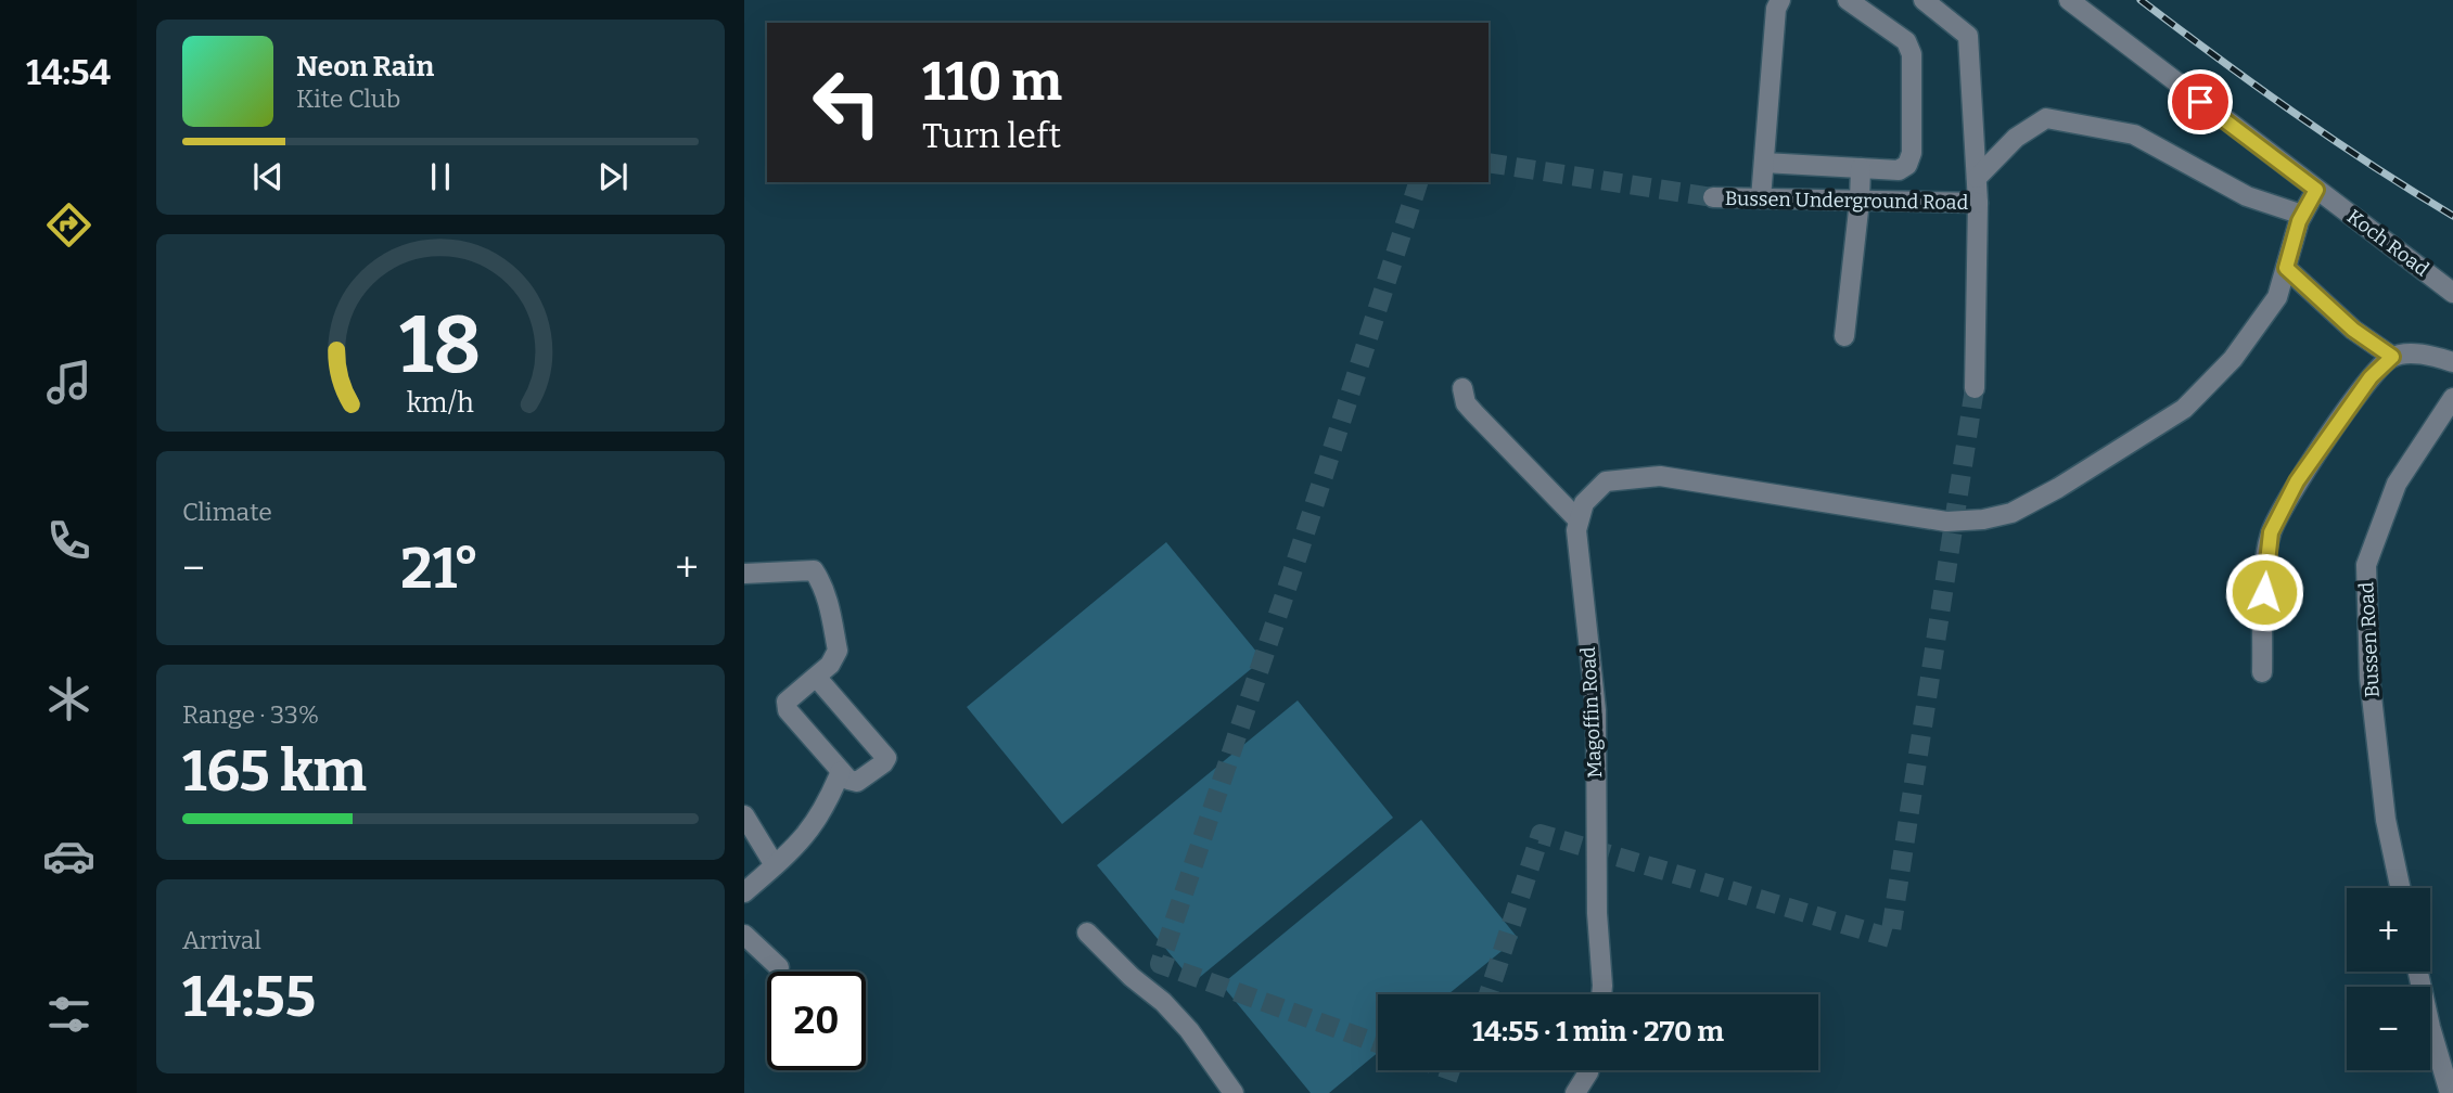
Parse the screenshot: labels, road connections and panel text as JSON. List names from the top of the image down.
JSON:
{
  "streets": {
    "street": [
      "Bussen Underground Road",
      "Koch Road",
      "Bussen Road",
      "Magoffin Road"
    ]
  },
  "page": {
    "tabs": "14:54",
    "turn": ["110 m", "Turn left"],
    "song": ["Neon Rain", "Kite Club"],
    "tile": [
      "Climate",
      ["Range · 33%", "165 km"],
      ["Arrival", "14:55"]
    ],
    "heat": ["−", "21°", "+"],
    "map_buttons": ["+", "−"],
    "limit": "20",
    "trip": "14:55 · 1 min · 270 m",
    "gauge": ["18", "km/h"]
  }
}
